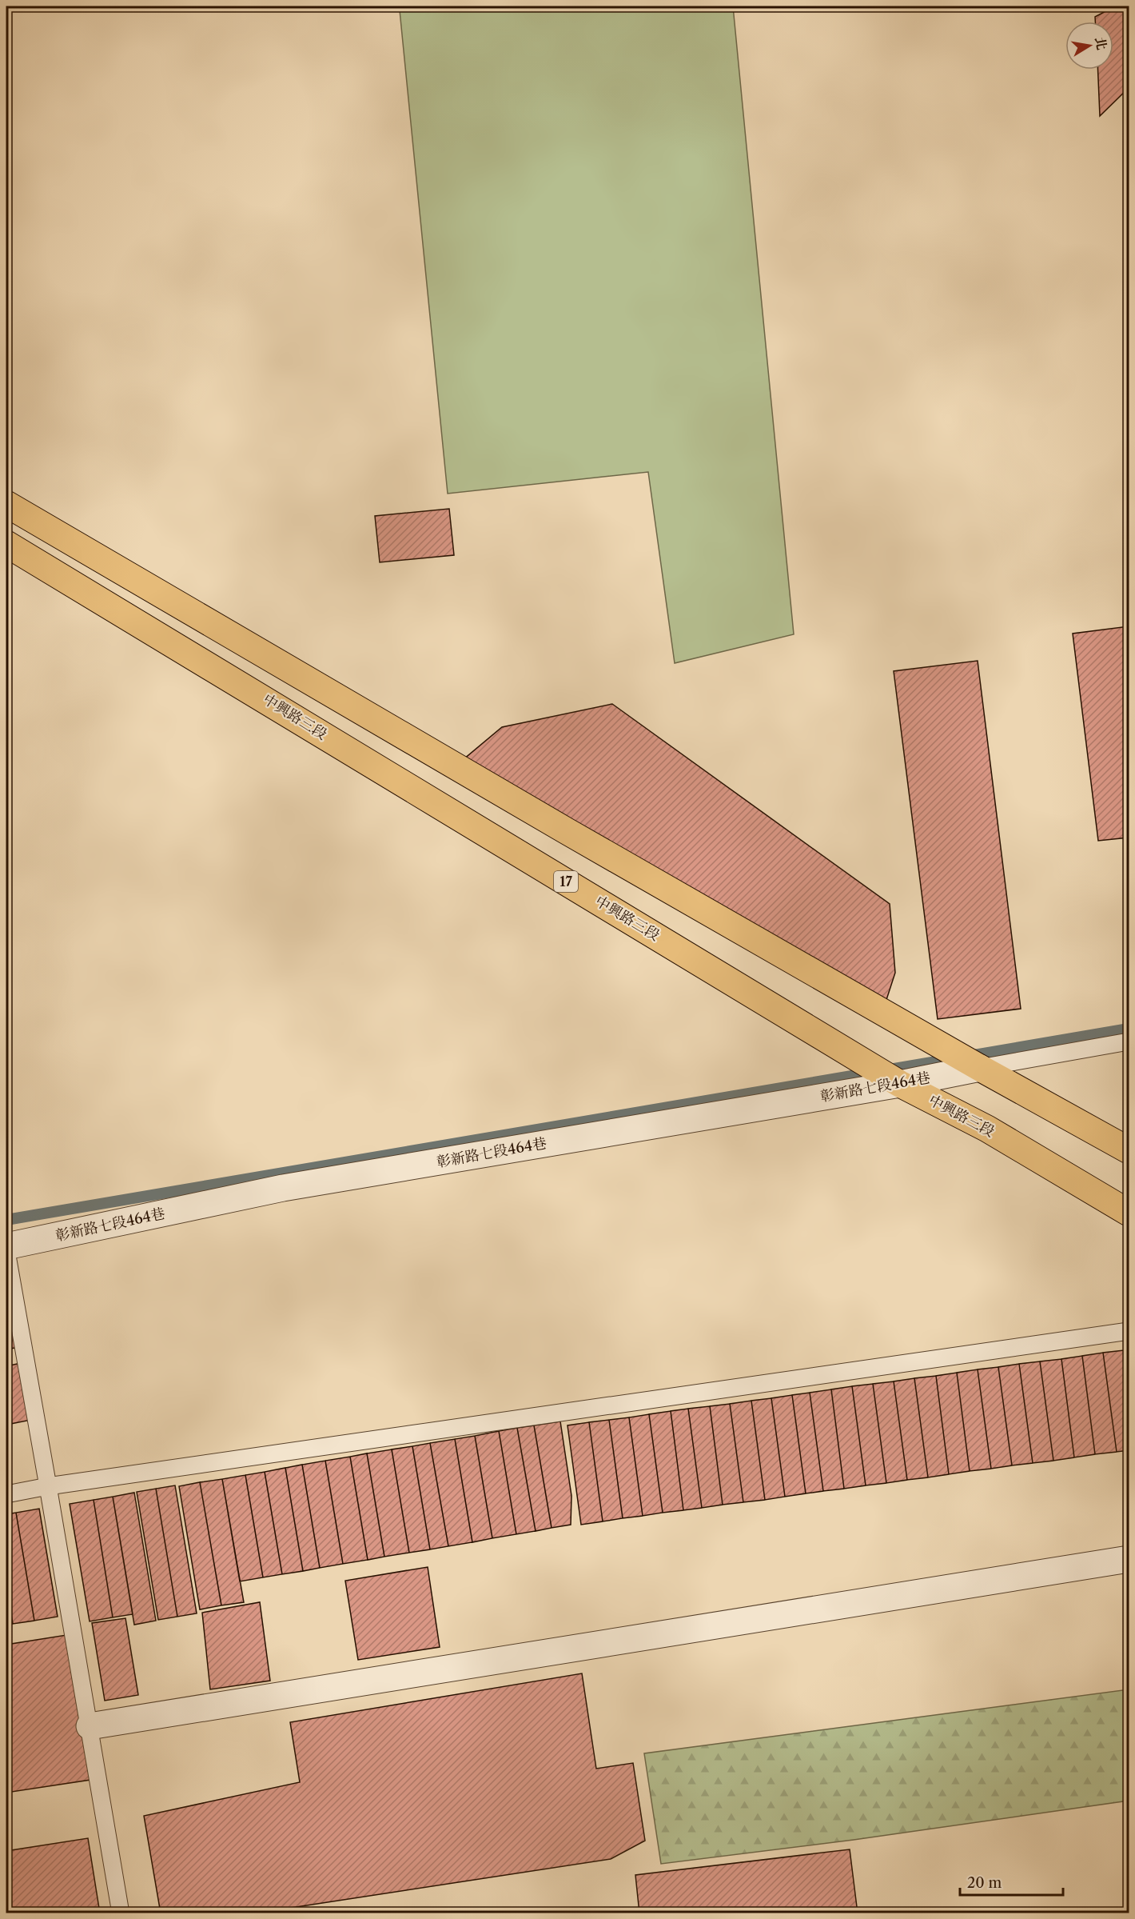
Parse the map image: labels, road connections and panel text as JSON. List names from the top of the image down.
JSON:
{
  "streets": {
    "main road": ["中興路三段", "17"],
    "street": ["彰新路七段464巷"]
  },
  "crossings": [
    ["中興路三段", "彰新路七段464巷"]
  ],
  "scale_bar": "20 m",
  "north": "right"
}
